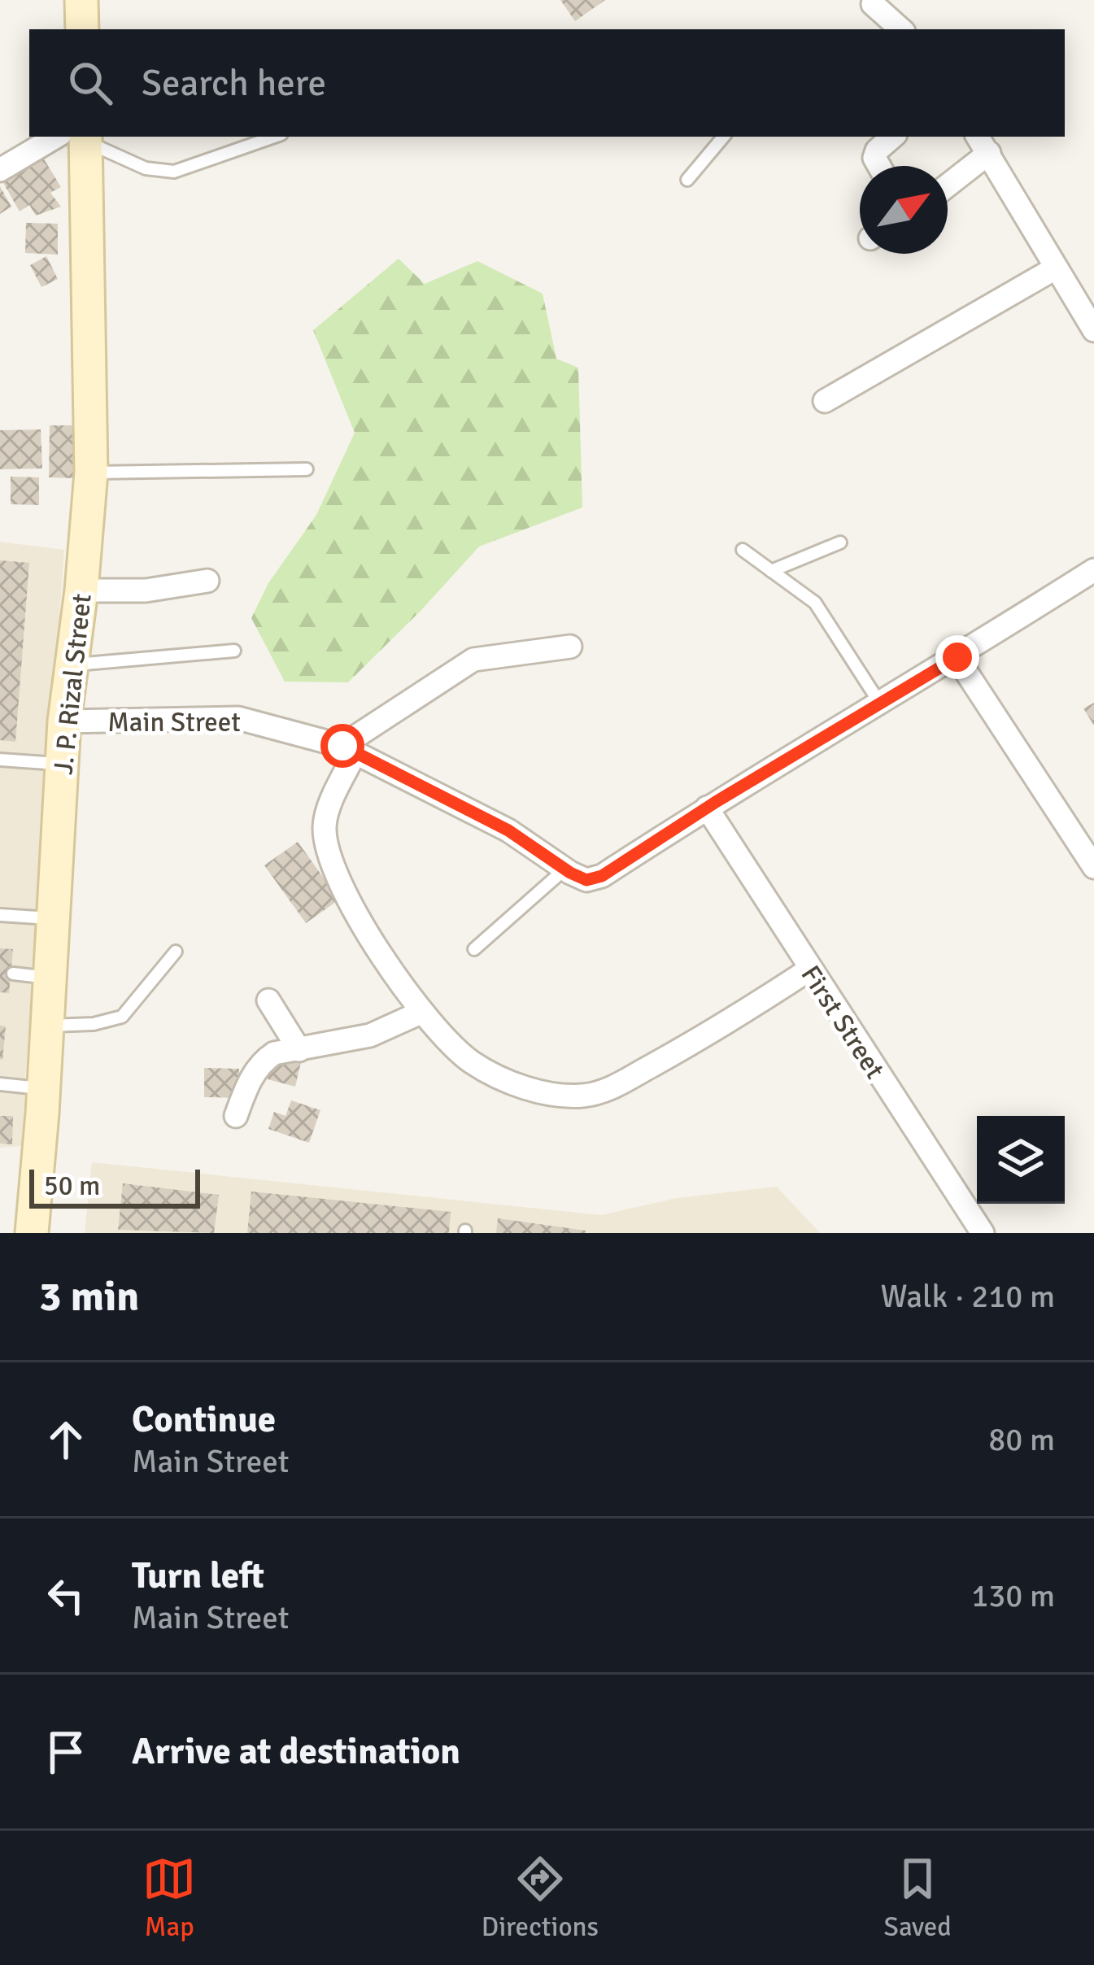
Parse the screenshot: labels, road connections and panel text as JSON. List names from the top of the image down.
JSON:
{
  "streets": {
    "street": ["J. P. Rizal Street", "Main Street", "First Street"]
  },
  "crossings": [
    ["J. P. Rizal Street", "Main Street"]
  ],
  "scale_bar": "50 m",
  "north": "top right",
  "page": {
    "search": "Search here",
    "scale": "50 m",
    "heading": ["3 min", "Walk · 210 m"],
    "list": [
      ["Continue", "Main Street", "80 m"],
      ["Turn left", "Main Street", "130 m"],
      "Arrive at destination"
    ],
    "nav": ["Map", "Directions", "Saved"]
  }
}
